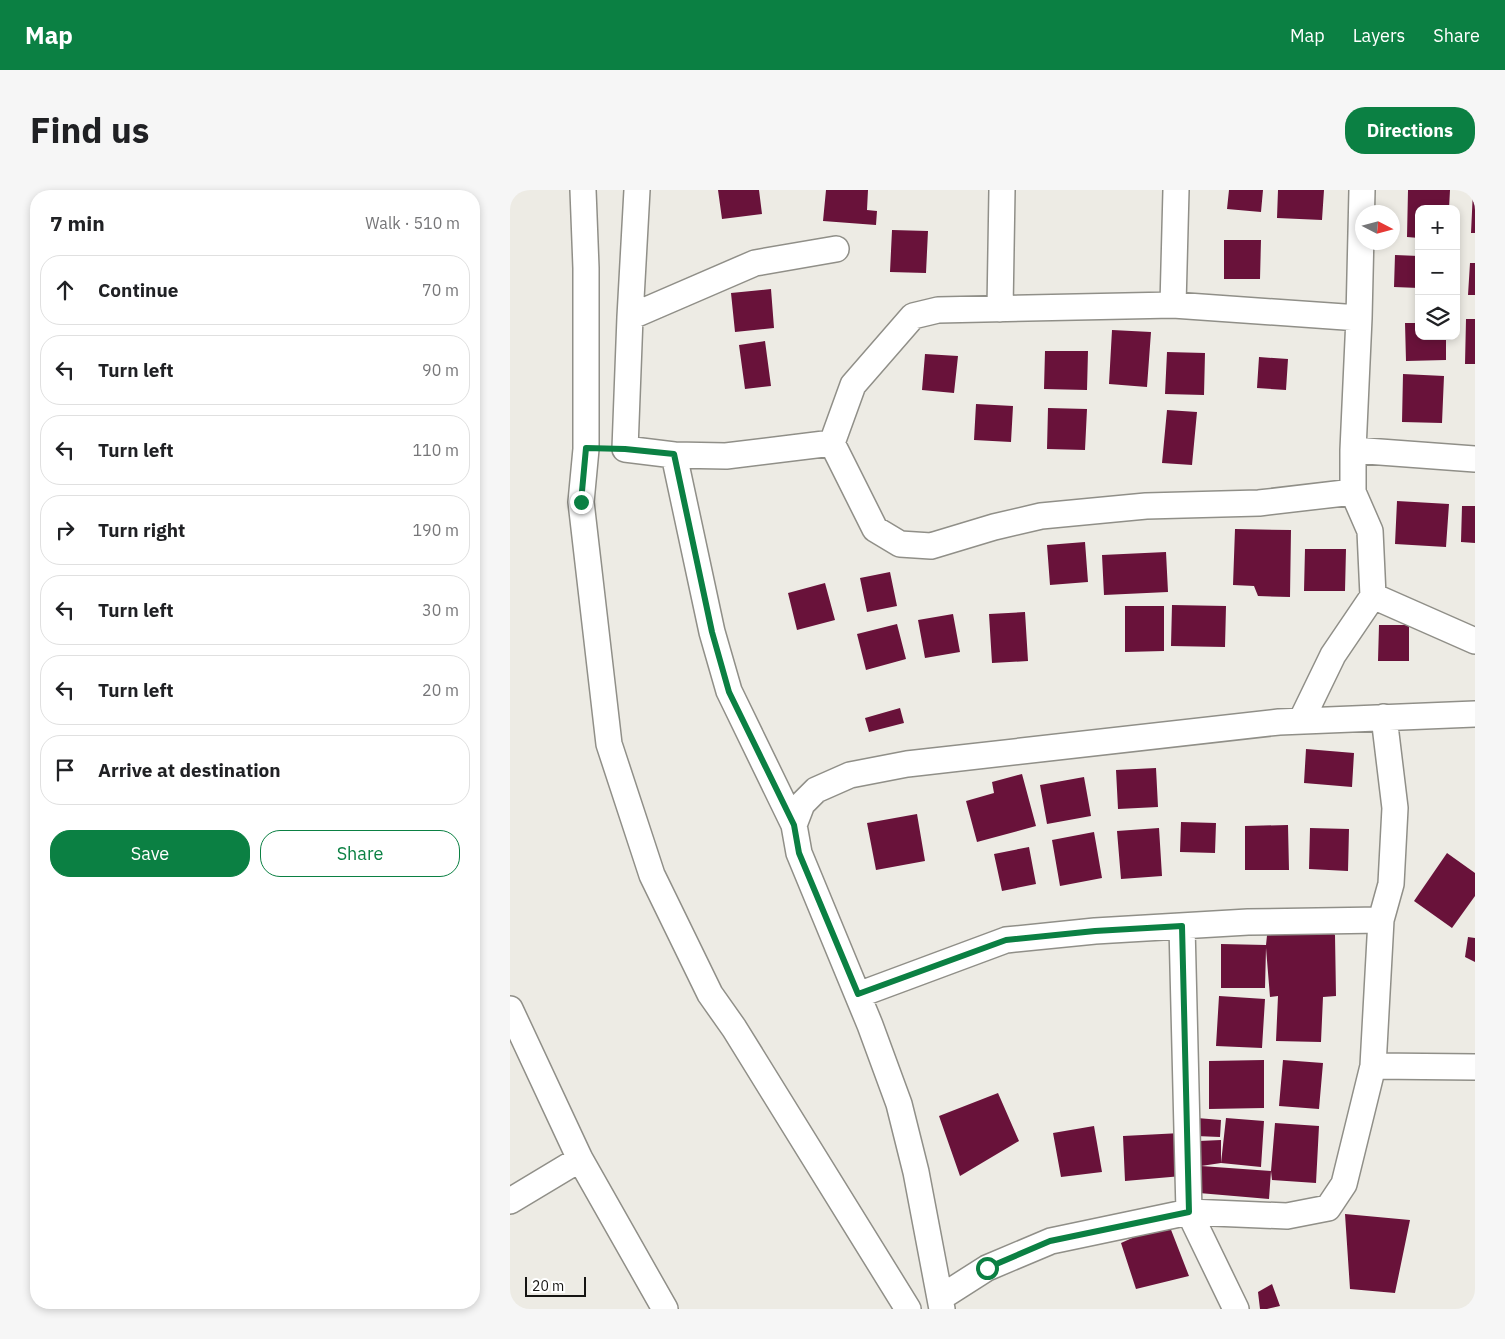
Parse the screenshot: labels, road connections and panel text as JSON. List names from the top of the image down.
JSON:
{
  "scale_bar": "20 m",
  "north": "right",
  "page": {
    "header": "Map",
    "nav": ["Map", "Layers", "Share"],
    "title": "Find us",
    "buttons": [
      "Directions",
      ["Save", "Share"]
    ],
    "heading": ["7 min", "Walk · 510 m"],
    "map_buttons": ["+", "−"],
    "list": [
      ["Continue", "70 m"],
      ["Turn left", "90 m"],
      ["Turn left", "110 m"],
      ["Turn right", "190 m"],
      ["Turn left", "30 m"],
      ["Turn left", "20 m"],
      "Arrive at destination"
    ],
    "scale": "20 m"
  }
}
